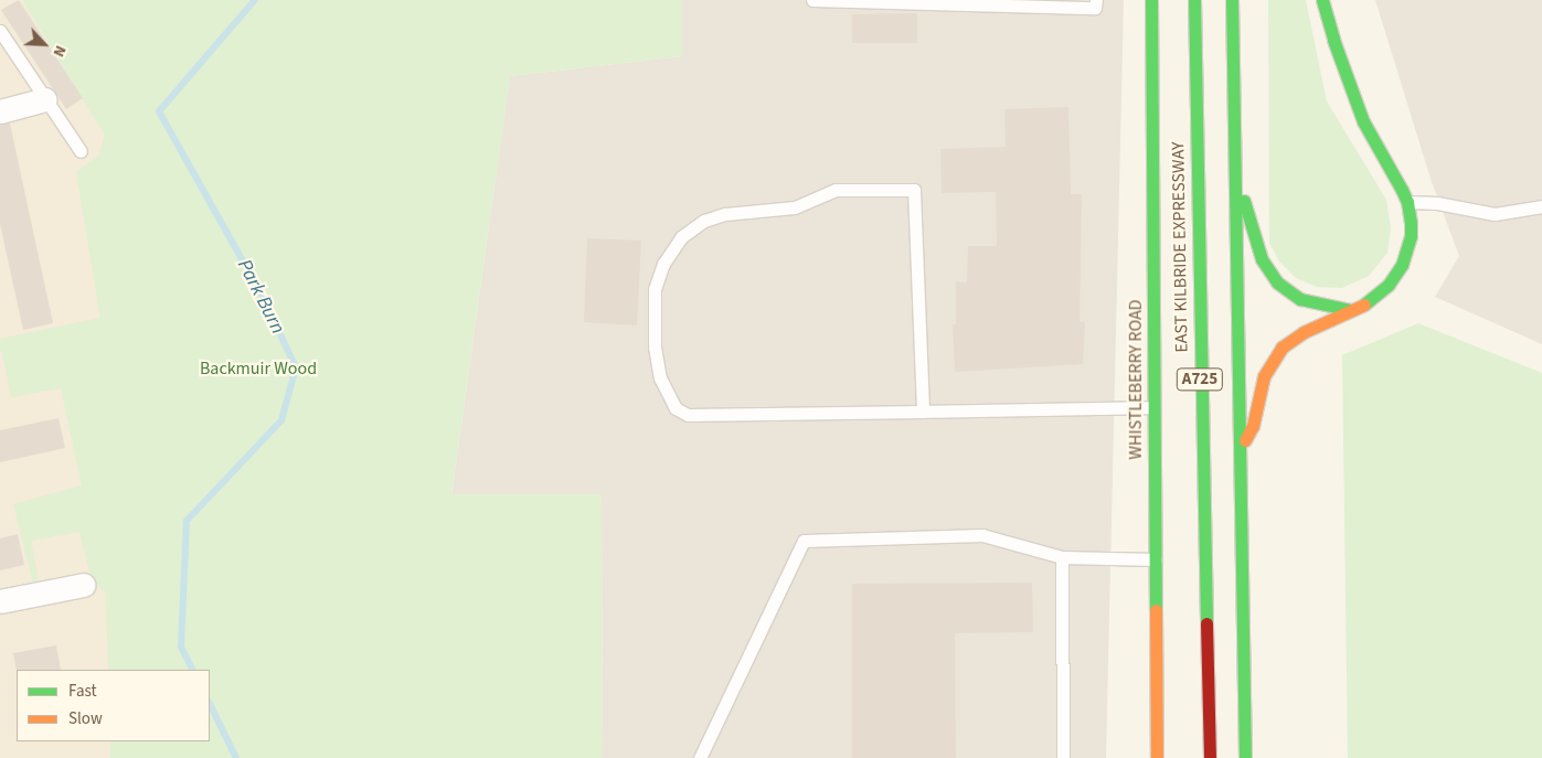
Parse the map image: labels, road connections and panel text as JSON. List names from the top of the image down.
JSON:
{
  "streets": {
    "main road": ["EAST KILBRIDE EXPRESSWAY", "WHISTLEBERRY ROAD", "A725"]
  },
  "water": ["Park Burn"],
  "parks": ["Backmuir Wood"],
  "legend": ["Fast", "Slow"],
  "north": "bottom right"
}
